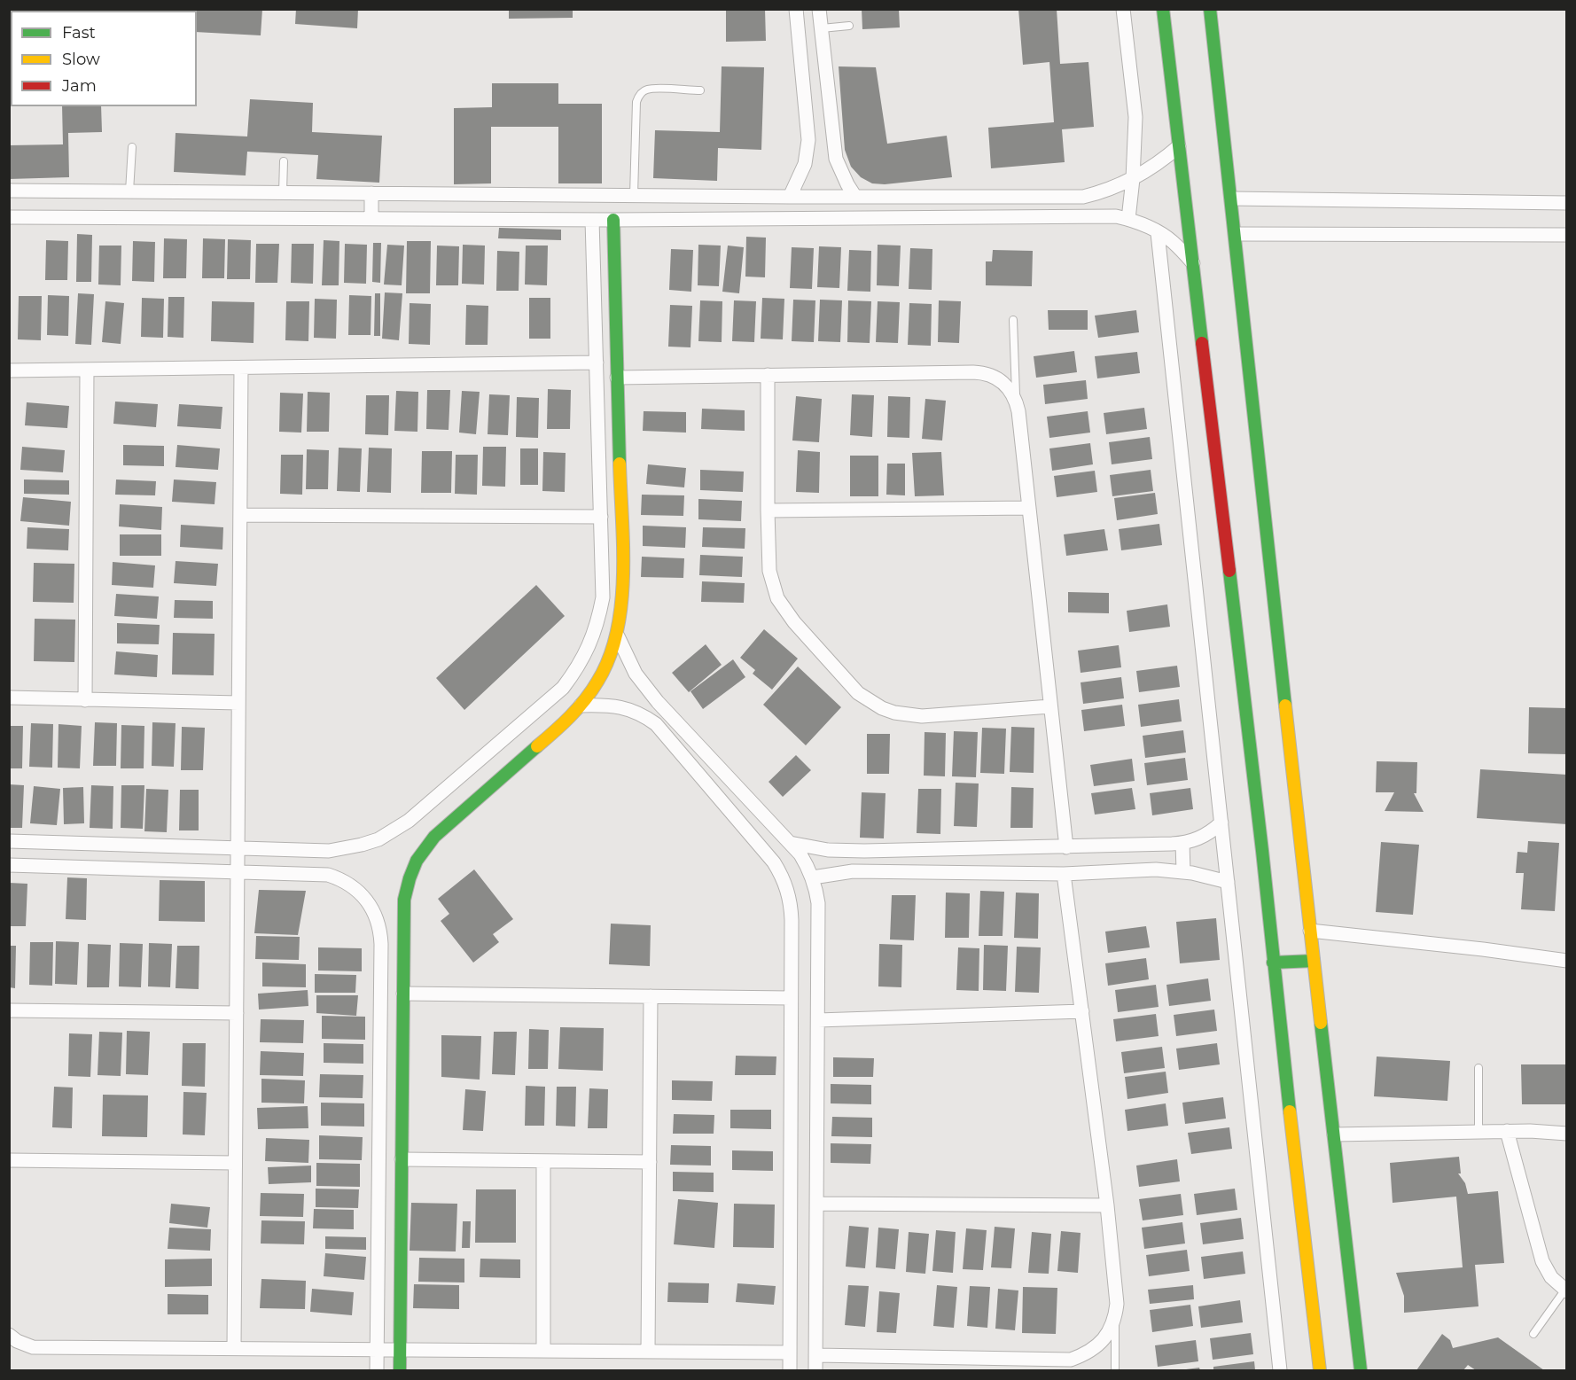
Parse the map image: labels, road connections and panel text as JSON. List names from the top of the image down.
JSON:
{
  "legend": ["Fast", "Slow", "Jam"]
}
